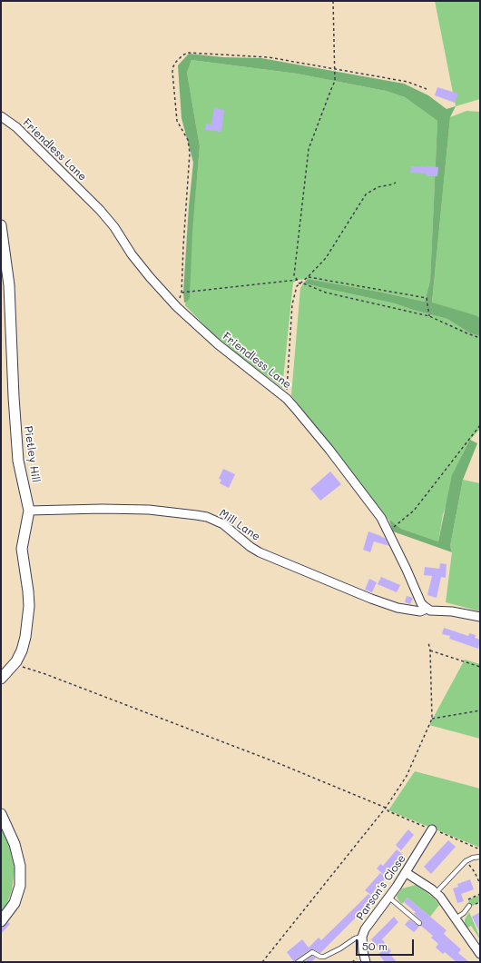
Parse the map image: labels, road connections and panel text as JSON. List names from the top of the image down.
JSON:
{
  "streets": {
    "street": [
      "Friendless Lane",
      "Pietley Hill",
      "Mill Lane",
      "Parson's Close"
    ]
  },
  "crossings": [
    ["Friendless Lane", "Mill Lane"],
    ["Pietley Hill", "Mill Lane"]
  ],
  "scale_bar": "50 m"
}
